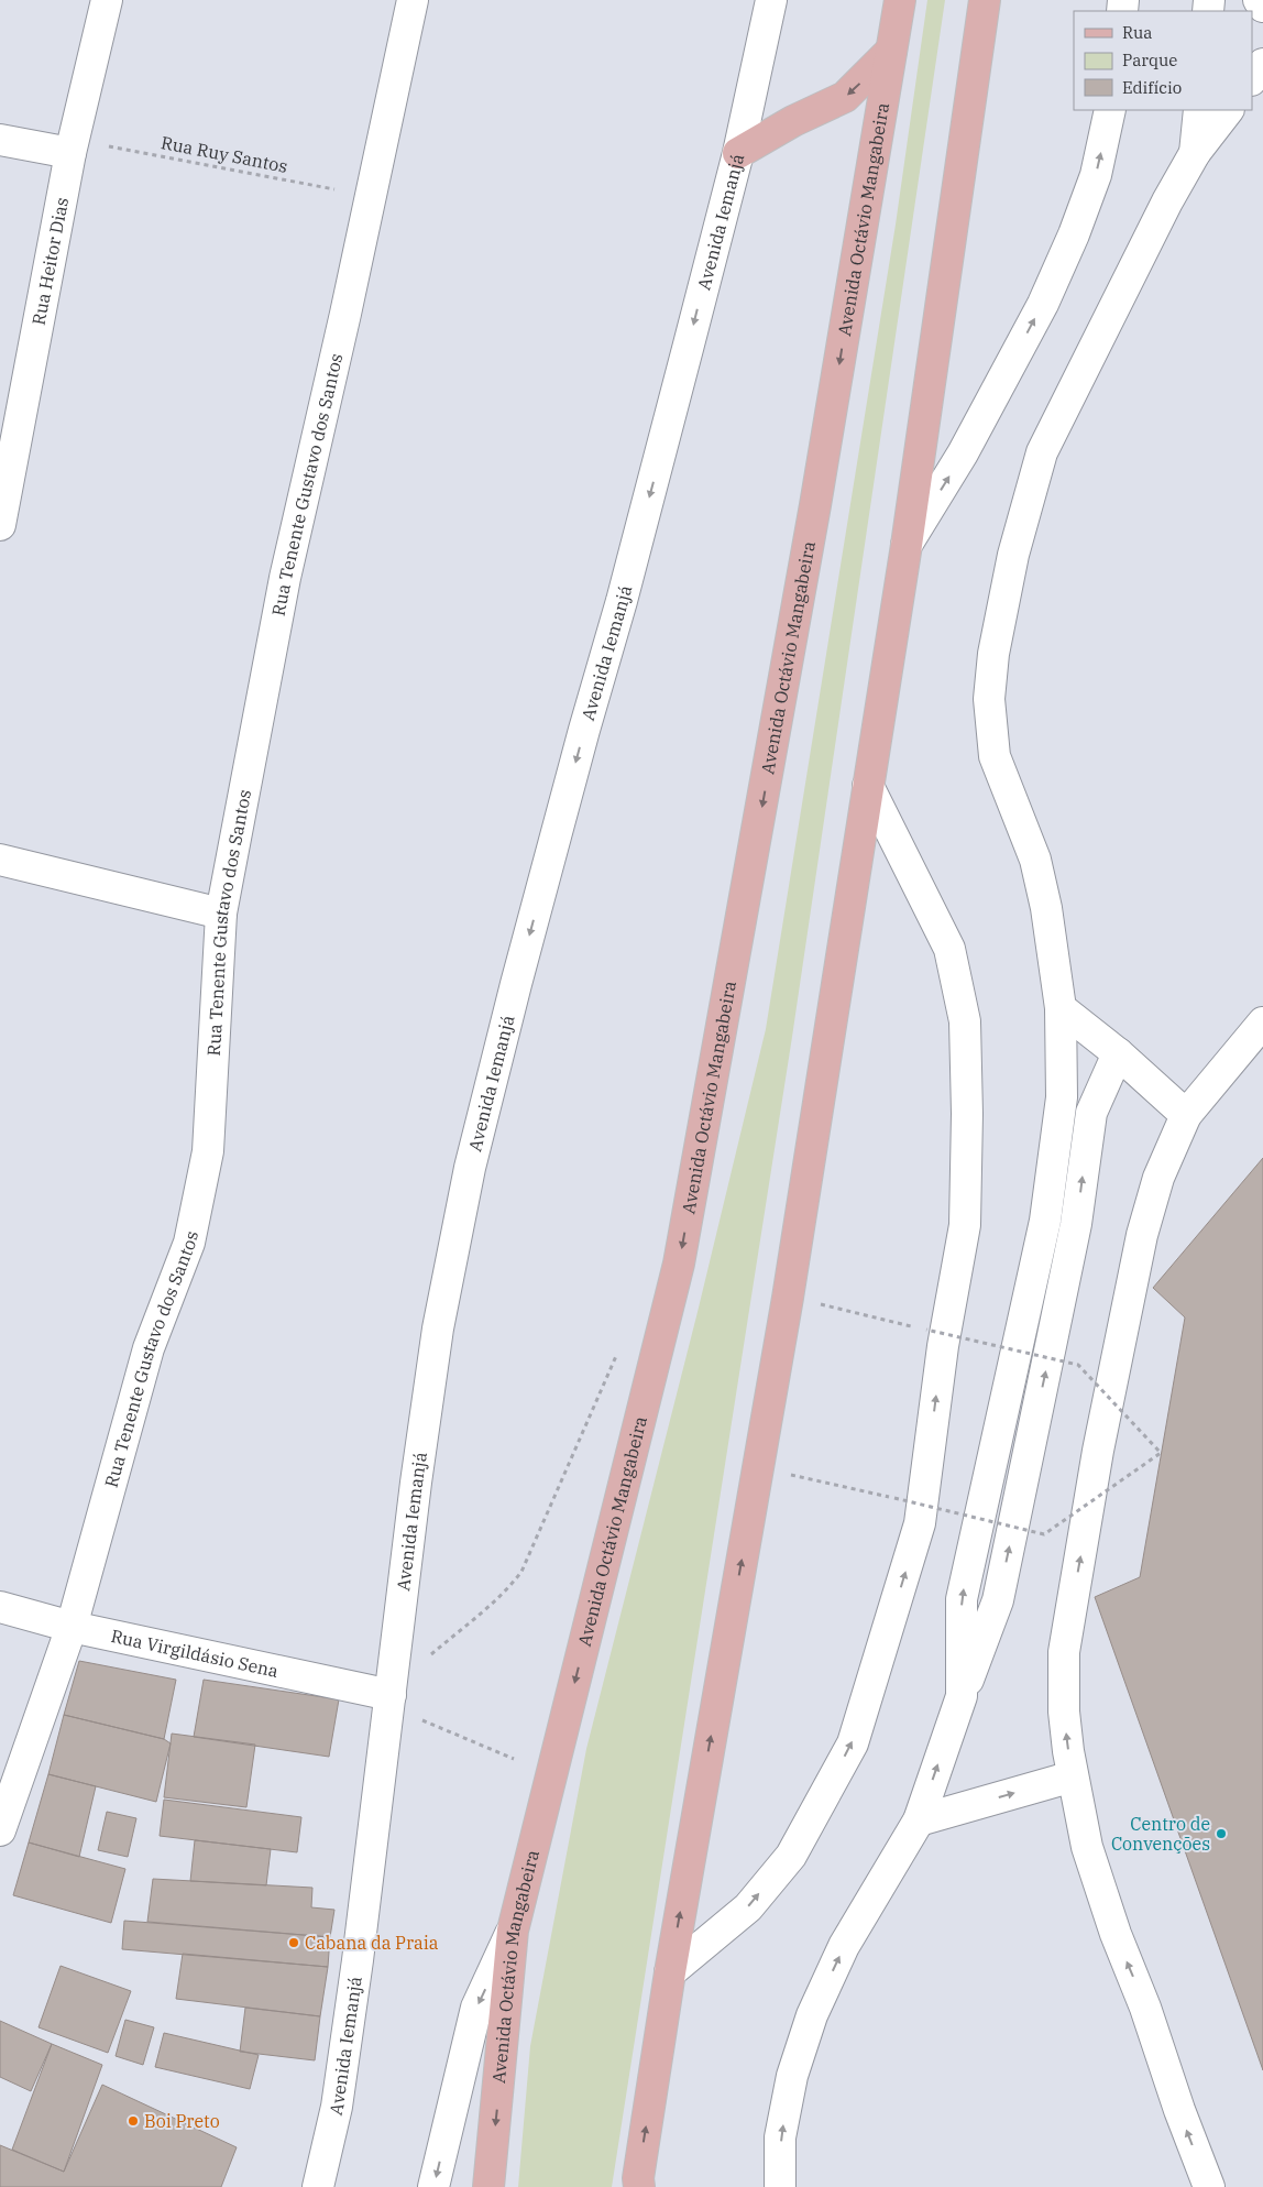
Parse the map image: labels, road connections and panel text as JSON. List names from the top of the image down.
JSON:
{
  "streets": {
    "main road": ["Avenida Octávio Mangabeira"],
    "street": [
      "Avenida Iemanjá",
      "Rua Heitor Dias",
      "Rua Tenente Gustavo dos Santos",
      "Rua Virgildásio Sena"
    ],
    "path": ["Rua Ruy Santos"]
  },
  "crossings": [
    ["Rua Ruy Santos", "Rua Heitor Dias"],
    ["Rua Ruy Santos", "Rua Tenente Gustavo dos Santos"],
    ["Avenida Iemanjá", "Rua Virgildásio Sena"],
    ["Rua Tenente Gustavo dos Santos", "Rua Virgildásio Sena"]
  ],
  "one_way": ["Avenida Iemanjá"],
  "places": ["Centro de Convenções", "Cabana da Praia", "Boi Preto"],
  "legend": ["Rua", "Parque", "Edifício"]
}
